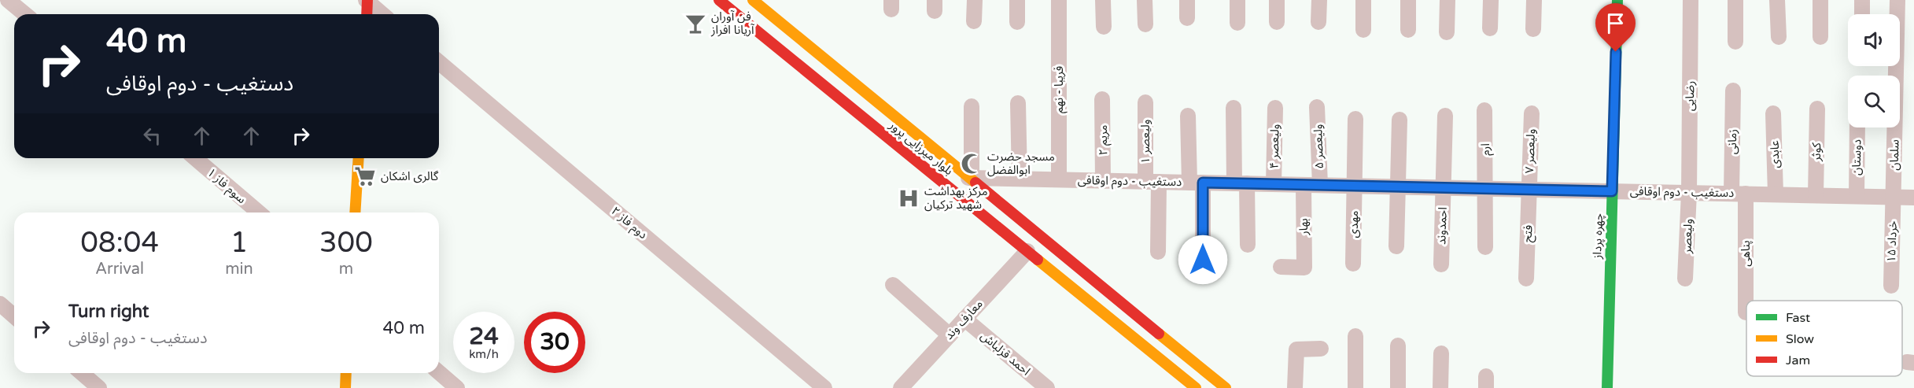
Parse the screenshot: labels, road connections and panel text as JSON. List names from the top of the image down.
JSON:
{
  "streets": {
    "main road": ["بلوار میرزایی پرور", "چهره پرداز"],
    "street": [
      "فریبا - نهم",
      "رضایی",
      "مریم ۲",
      "ولیعصر ۱",
      "زمانی",
      "ولیعصر ۴",
      "ولیعصر ۵",
      "ارم",
      "ولیعصر ۷",
      "کوثر",
      "عابدی",
      "سلمان",
      "دوستان",
      "دستغیب - دوم اوقافی",
      "سوم فاز ۱",
      "دوم فاز ۲",
      "مهدی",
      "احمدوند",
      "بهار",
      "فتح",
      "ولیعصر",
      "۱۵ خرداد",
      "پناهی",
      "معارف وند",
      "احمد قزلباش"
    ]
  },
  "crossings": [
    ["فریبا - نهم", "دستغیب - دوم اوقافی"],
    ["رضایی", "دستغیب - دوم اوقافی"],
    ["رضایی", "ولیعصر"],
    ["مریم ۲", "دستغیب - دوم اوقافی"],
    ["ولیعصر ۱", "دستغیب - دوم اوقافی"],
    ["زمانی", "دستغیب - دوم اوقافی"],
    ["زمانی", "پناهی"],
    ["ولیعصر ۴", "دستغیب - دوم اوقافی"],
    ["ولیعصر ۵", "دستغیب - دوم اوقافی"],
    ["بلوار میرزایی پرور", "دستغیب - دوم اوقافی"],
    ["بلوار میرزایی پرور", "معارف وند"],
    ["ارم", "دستغیب - دوم اوقافی"],
    ["ولیعصر ۷", "دستغیب - دوم اوقافی"],
    ["ولیعصر ۷", "فتح"],
    ["کوثر", "دستغیب - دوم اوقافی"],
    ["عابدی", "دستغیب - دوم اوقافی"],
    ["سلمان", "دستغیب - دوم اوقافی"],
    ["سلمان", "۱۵ خرداد"],
    ["دوستان", "دستغیب - دوم اوقافی"],
    ["دستغیب - دوم اوقافی", "مهدی"],
    ["دستغیب - دوم اوقافی", "احمدوند"],
    ["دستغیب - دوم اوقافی", "بهار"],
    ["دستغیب - دوم اوقافی", "فتح"],
    ["دستغیب - دوم اوقافی", "چهره پرداز"],
    ["دستغیب - دوم اوقافی", "ولیعصر"],
    ["دستغیب - دوم اوقافی", "۱۵ خرداد"],
    ["دستغیب - دوم اوقافی", "پناهی"],
    ["معارف وند", "احمد قزلباش"]
  ],
  "places": {
    "bar": ["فن آوران آریانا افراز"],
    "mosque": ["مسجد حضرت ابوالفضل"],
    "supermarket": ["گالری اشکان"],
    "hospital": ["مرکز بهداشت شهید ترکیان"]
  },
  "legend": ["Fast", "Slow", "Jam"],
  "page": {
    "turn": ["40 m", "دستغیب - دوم اوقافی"],
    "eta": [
      "08:04",
      "Arrival",
      "1",
      "min",
      "300",
      "m"
    ],
    "list": [
      {
        "name": "Turn right",
        "note": "دستغیب - دوم اوقافی",
        "value": "40 m"
      }
    ],
    "speed": "24 km/h",
    "limit": "30"
  }
}
